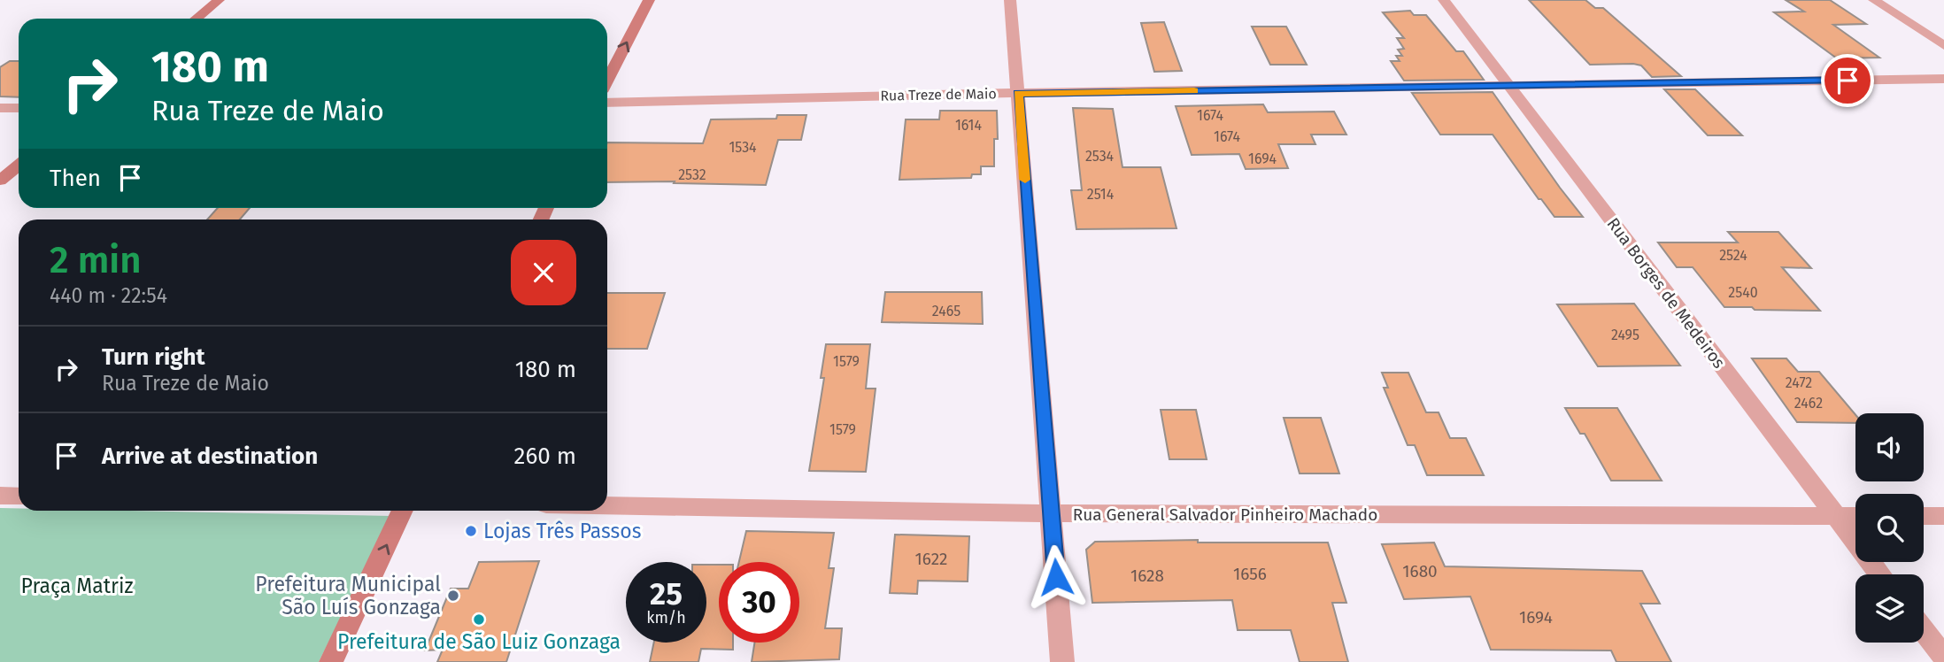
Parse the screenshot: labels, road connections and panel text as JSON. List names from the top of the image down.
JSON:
{
  "streets": {
    "street": ["Rua Treze de Maio", "Rua Borges de Medeiros", "Rua General Salvador Pinheiro Machado"]
  },
  "crossings": [
    ["Rua Treze de Maio", "Rua Borges de Medeiros"],
    ["Rua Borges de Medeiros", "Rua General Salvador Pinheiro Machado"]
  ],
  "parks": ["Praça Matriz"],
  "places": ["Lojas Três Passos", "Prefeitura Municipal São Luís Gonzaga", "Prefeitura de São Luiz Gonzaga"],
  "house_numbers": [
    "1674",
    "1614",
    "1674",
    "1534",
    "2534",
    "1694",
    "2532",
    "2514",
    "2524",
    "2540",
    "2465",
    "2495",
    "1579",
    "2472",
    "2462",
    "1579",
    "1622",
    "1680",
    "1656",
    "1628",
    "1694"
  ],
  "page": {
    "turn": ["180 m", "Rua Treze de Maio"],
    "then": "Then",
    "heading": ["2 min", "440 m · 22:54"],
    "list": [
      {
        "name": "Turn right",
        "note": "Rua Treze de Maio",
        "value": "180 m"
      },
      {
        "name": "Arrive at destination",
        "value": "260 m"
      }
    ],
    "speed": "25 km/h",
    "limit": "30"
  }
}
